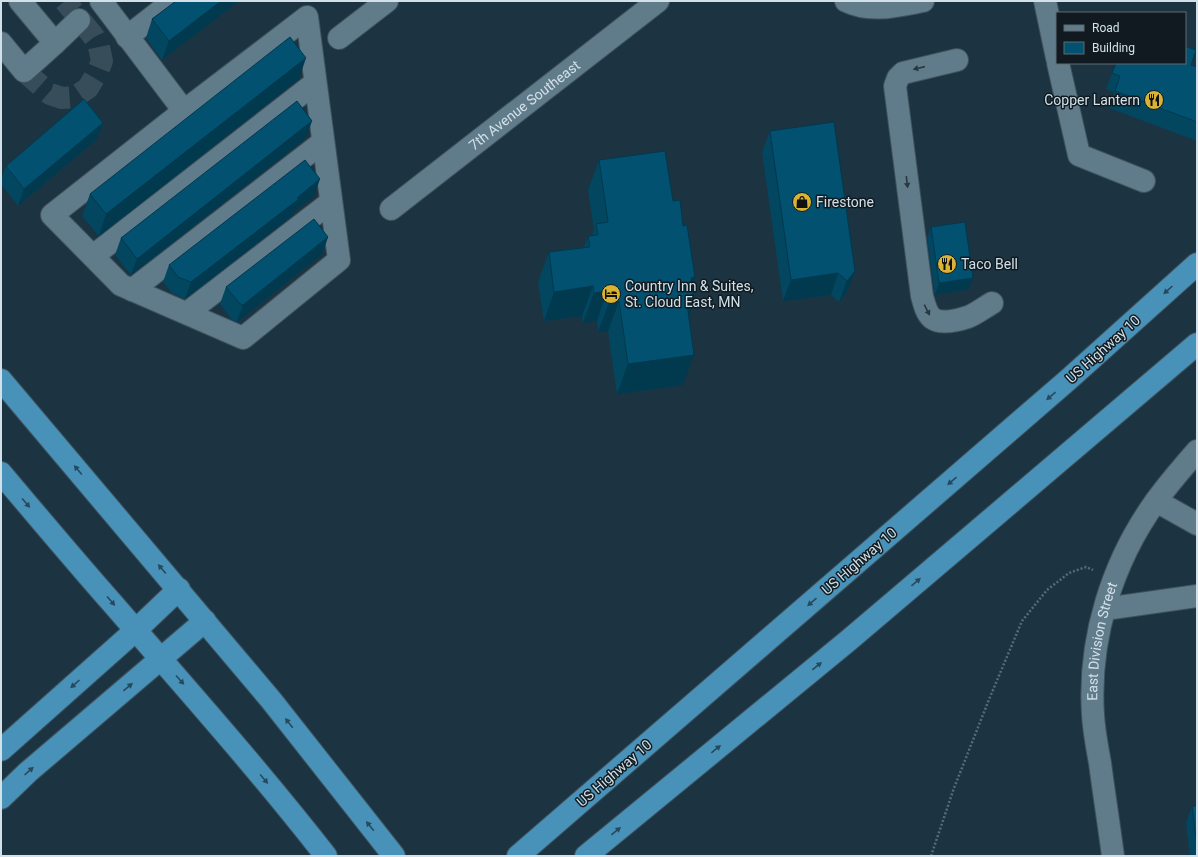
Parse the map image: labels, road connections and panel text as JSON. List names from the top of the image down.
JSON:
{
  "streets": {
    "highway": ["US Highway 10"],
    "street": ["7th Avenue Southeast", "East Division Street"]
  },
  "places": {
    "restaurant": ["Copper Lantern", "Taco Bell"],
    "shop": ["Firestone"],
    "hotel": ["Country Inn & Suites, St. Cloud East, MN"]
  },
  "legend": ["Road", "Building"]
}
